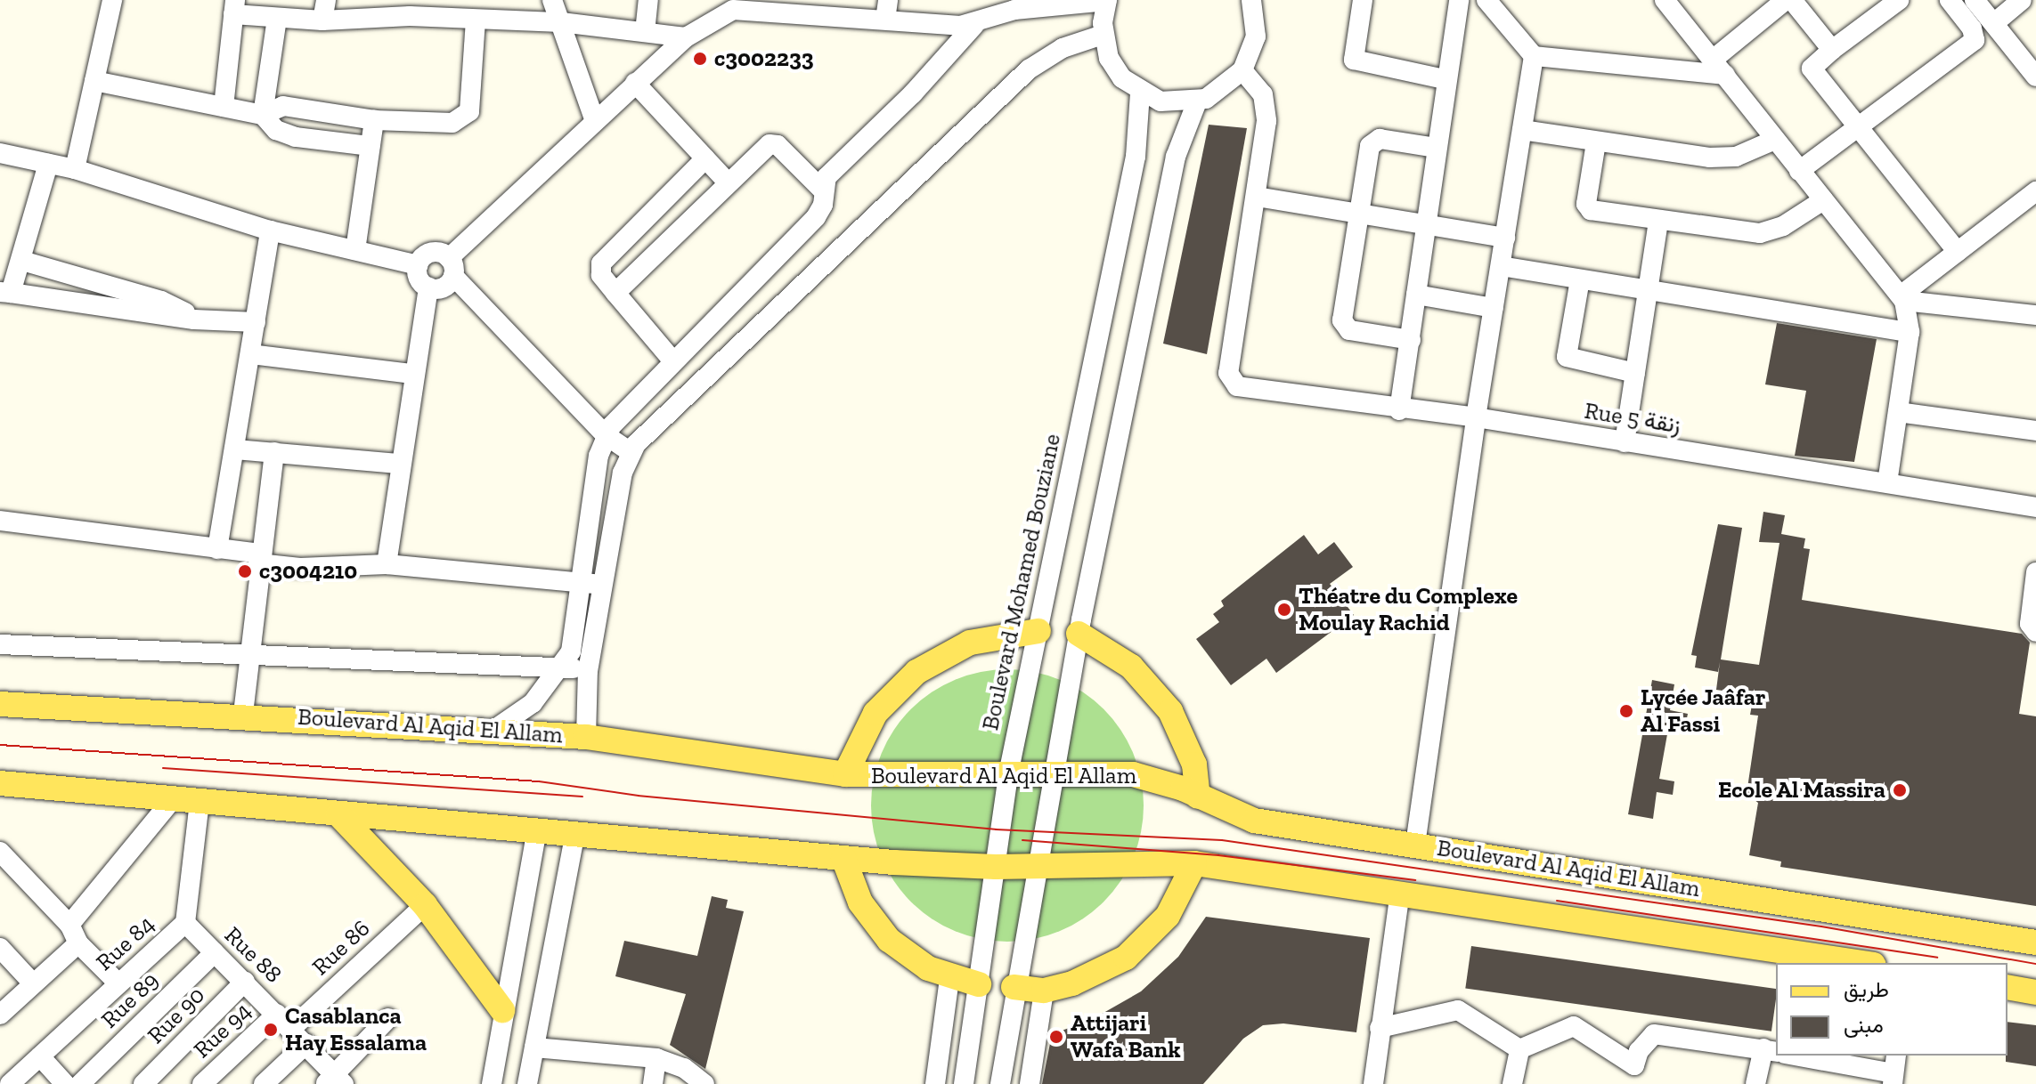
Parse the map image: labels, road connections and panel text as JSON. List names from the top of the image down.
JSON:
{
  "streets": {
    "main road": ["Boulevard Al Aqid El Allam"],
    "street": [
      "Rue 5 زنقة",
      "Boulevard Mohamed Bouziane",
      "Rue 84",
      "Rue 86",
      "Rue 88",
      "Rue 89",
      "Rue 90",
      "Rue 94"
    ]
  },
  "crossings": [
    ["Boulevard Mohamed Bouziane", "Boulevard Al Aqid El Allam"],
    ["Boulevard Al Aqid El Allam", "Rue 84"],
    ["Rue 84", "Rue 88"],
    ["Rue 86", "Rue 88"],
    ["Rue 86", "Rue 94"],
    ["Rue 88", "Rue 89"],
    ["Rue 88", "Rue 90"],
    ["Rue 88", "Rue 94"]
  ],
  "places": [
    "c3002233",
    "c3004210",
    "Théatre du Complexe Moulay Rachid",
    "Lycée Jaâfar Al Fassi",
    "Ecole Al Massira",
    "Casablanca Hay Essalama",
    "Attijari Wafa Bank"
  ],
  "legend": ["طريق", "مبنى"]
}
